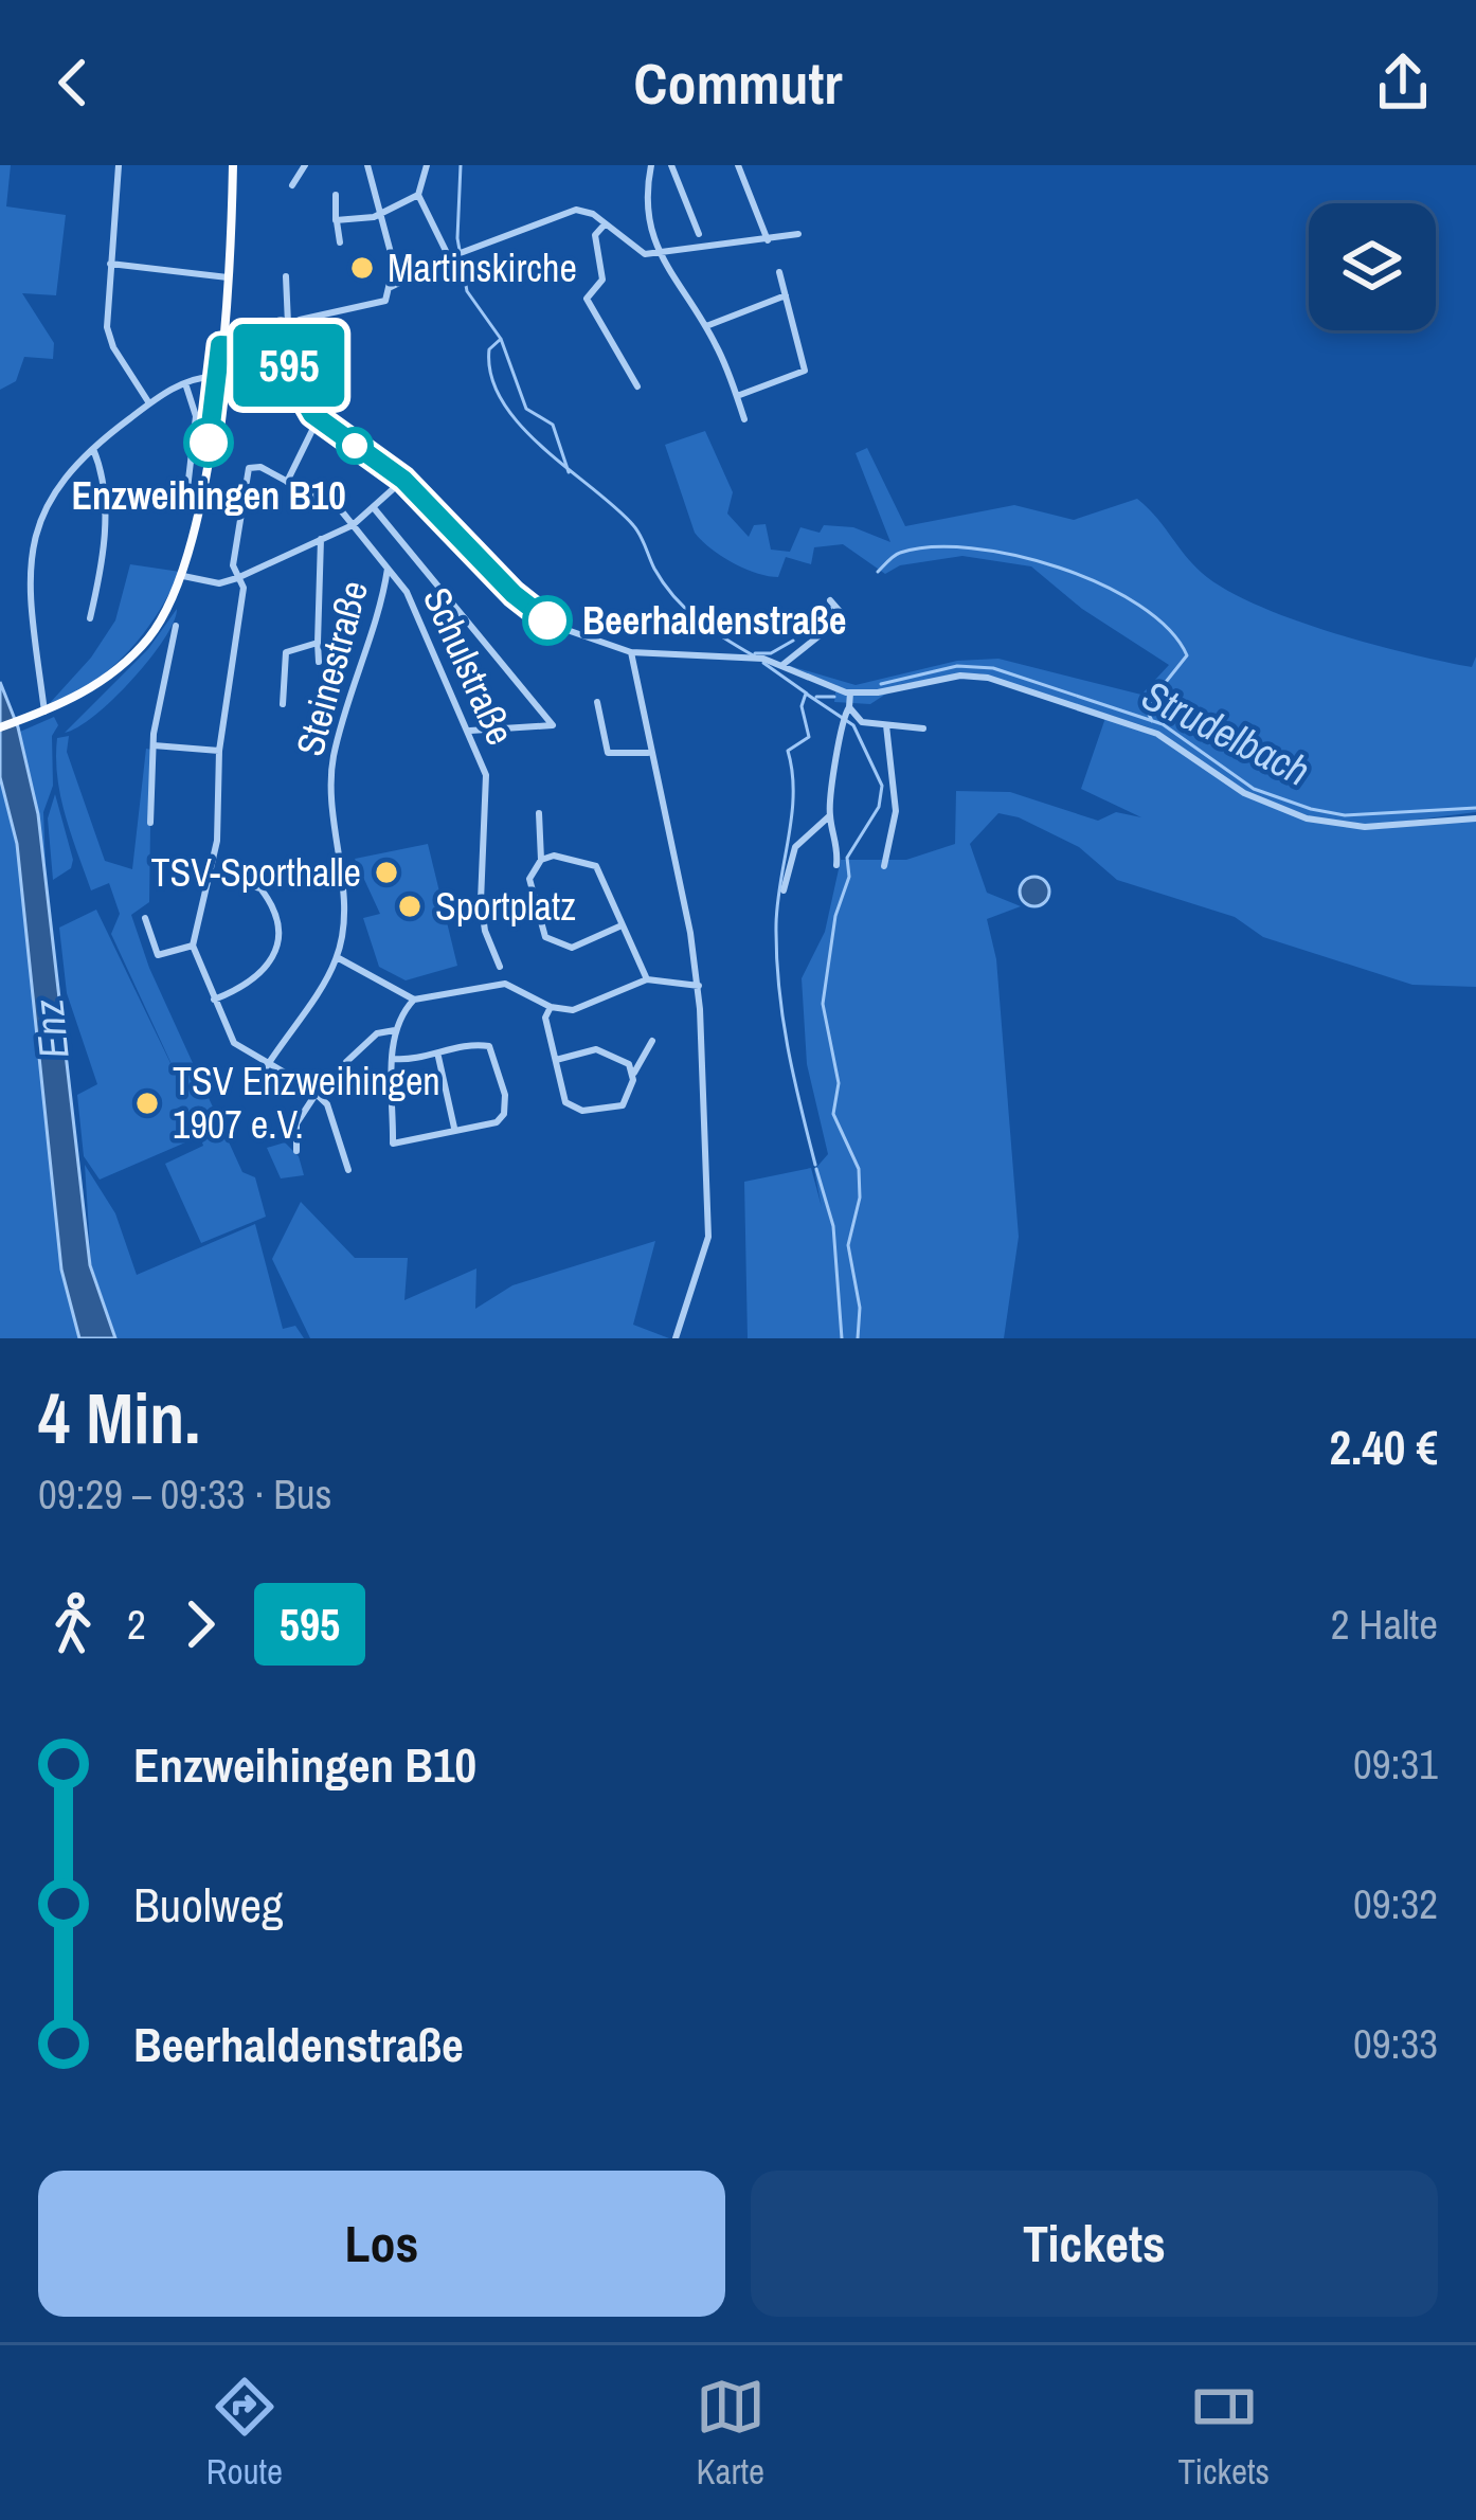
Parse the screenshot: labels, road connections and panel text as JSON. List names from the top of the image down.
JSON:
{
  "streets": {
    "street": ["Schulstraße", "Steinestraße"]
  },
  "crossings": [
    ["Schulstraße", "Steinestraße"]
  ],
  "water": ["Strudelbach", "Enz"],
  "places": [
    "Martinskirche",
    "Enzweihingen B10",
    "Beerhaldenstraße",
    "TSV-Sporthalle",
    "Sportplatz",
    "TSV Enzweihingen 1907 e.V."
  ],
  "lines": ["bus line 595"],
  "page": {
    "header": "Commutr",
    "on_map": "595",
    "heading": ["4 Min.", "09:29 – 09:33 · Bus", "2.40 €"],
    "legs": ["2", "595", "2 Halte"],
    "list": [
      {
        "name": "Enzweihingen B10",
        "value": "09:31"
      },
      {
        "name": "Buolweg",
        "value": "09:32"
      },
      {
        "name": "Beerhaldenstraße",
        "value": "09:33"
      }
    ],
    "buttons": ["Los", "Tickets"],
    "tabs": ["Route", "Karte", "Tickets"]
  }
}
